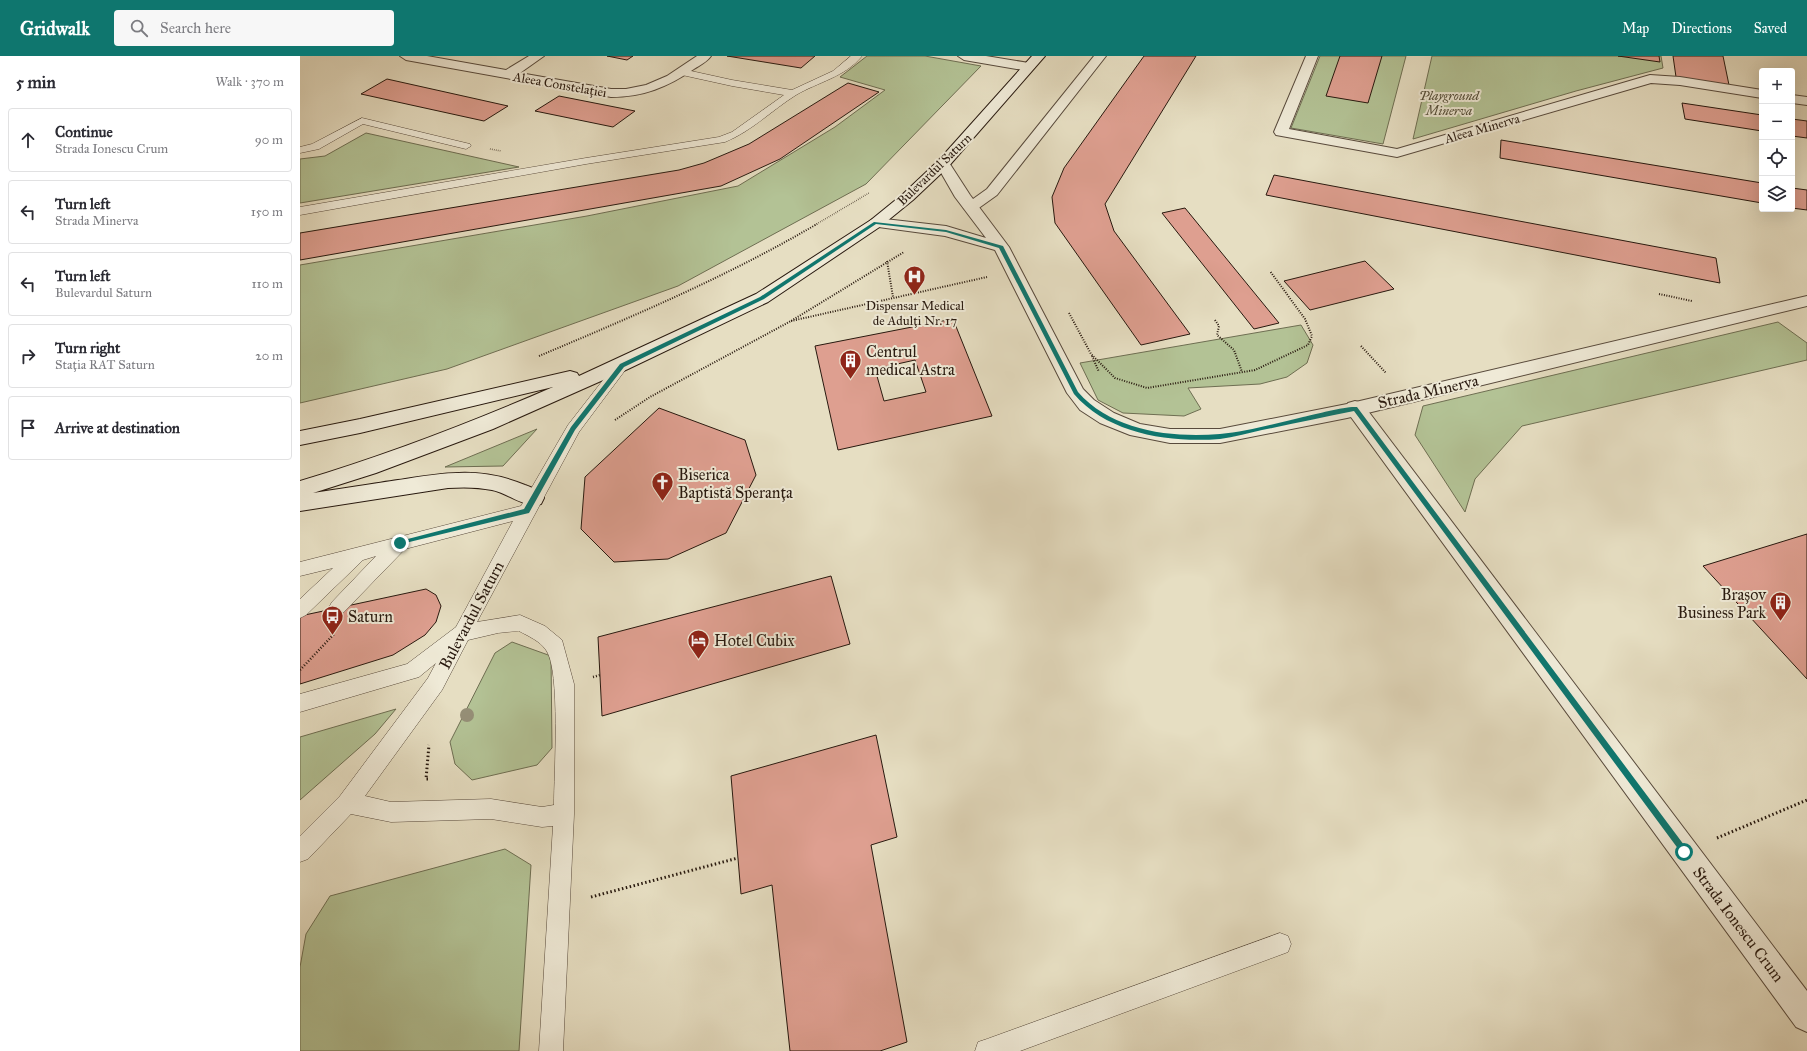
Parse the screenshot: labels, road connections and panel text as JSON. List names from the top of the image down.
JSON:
{
  "streets": {
    "street": [
      "Aleea Constelației",
      "Aleea Minerva",
      "Bulevardul Saturn",
      "Strada Minerva",
      "Strada Ionescu Crum"
    ]
  },
  "crossings": [
    ["Bulevardul Saturn", "Strada Minerva"],
    ["Strada Minerva", "Strada Ionescu Crum"]
  ],
  "parks": ["Playground Minerva"],
  "places": {
    "hospital": ["Dispensar Medical de Adulți Nr. 17"],
    "building": ["Centrul medical Astra", "Brașov Business Park"],
    "church": ["Biserica Baptistă Speranța"],
    "bus stop": ["Saturn"],
    "hotel": ["Hotel Cubix"]
  },
  "page": {
    "header": "Gridwalk",
    "search": "Search here",
    "nav": ["Map", "Directions", "Saved"],
    "heading": ["5 min", "Walk · 370 m"],
    "map_buttons": ["+", "−"],
    "list": [
      ["Continue", "Strada Ionescu Crum", "90 m"],
      ["Turn left", "Strada Minerva", "150 m"],
      ["Turn left", "Bulevardul Saturn", "110 m"],
      ["Turn right", "Stația RAT Saturn", "20 m"],
      "Arrive at destination"
    ]
  }
}
